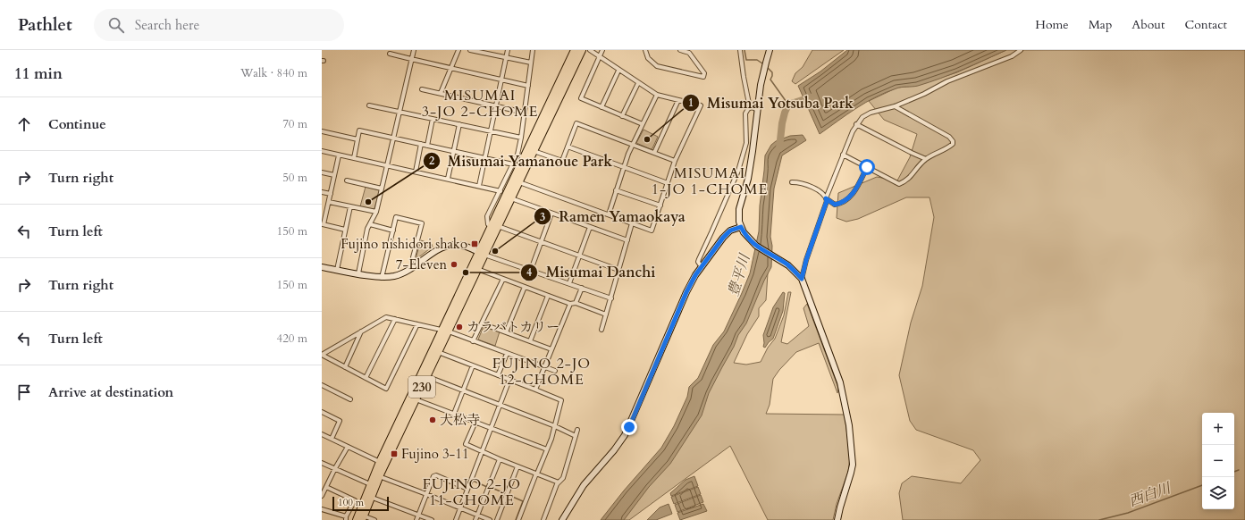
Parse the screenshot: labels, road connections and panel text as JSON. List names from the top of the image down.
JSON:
{
  "streets": {
    "highway": ["230"]
  },
  "districts": [
    "MISUMAI 3-JO 2-CHOME",
    "MISUMAI 1-JO 1-CHOME",
    "FUJINO 2-JO 12-CHOME",
    "FUJINO 2-JO 11-CHOME"
  ],
  "water": ["豊平川", "西白川"],
  "places": {
    "other": [
      "Misumai Yotsuba Park",
      "Misumai Yamanoue Park",
      "Ramen Yamaokaya",
      "7-Eleven",
      "Misumai Danchi",
      "カラバトカリー",
      "大松寺"
    ],
    "transit": ["Fujino nishidori shako", "Fujino 3-11"]
  },
  "scale_bar": "100 m",
  "page": {
    "header": "Pathlet",
    "search": "Search here",
    "nav": [
      "Home",
      "Map",
      "About",
      "Contact"
    ],
    "heading": ["11 min", "Walk · 840 m"],
    "list": [
      ["Continue", "70 m"],
      ["Turn right", "50 m"],
      ["Turn left", "150 m"],
      ["Turn right", "150 m"],
      ["Turn left", "420 m"],
      "Arrive at destination"
    ],
    "map_buttons": ["+", "−"],
    "scale": "100 m"
  }
}
